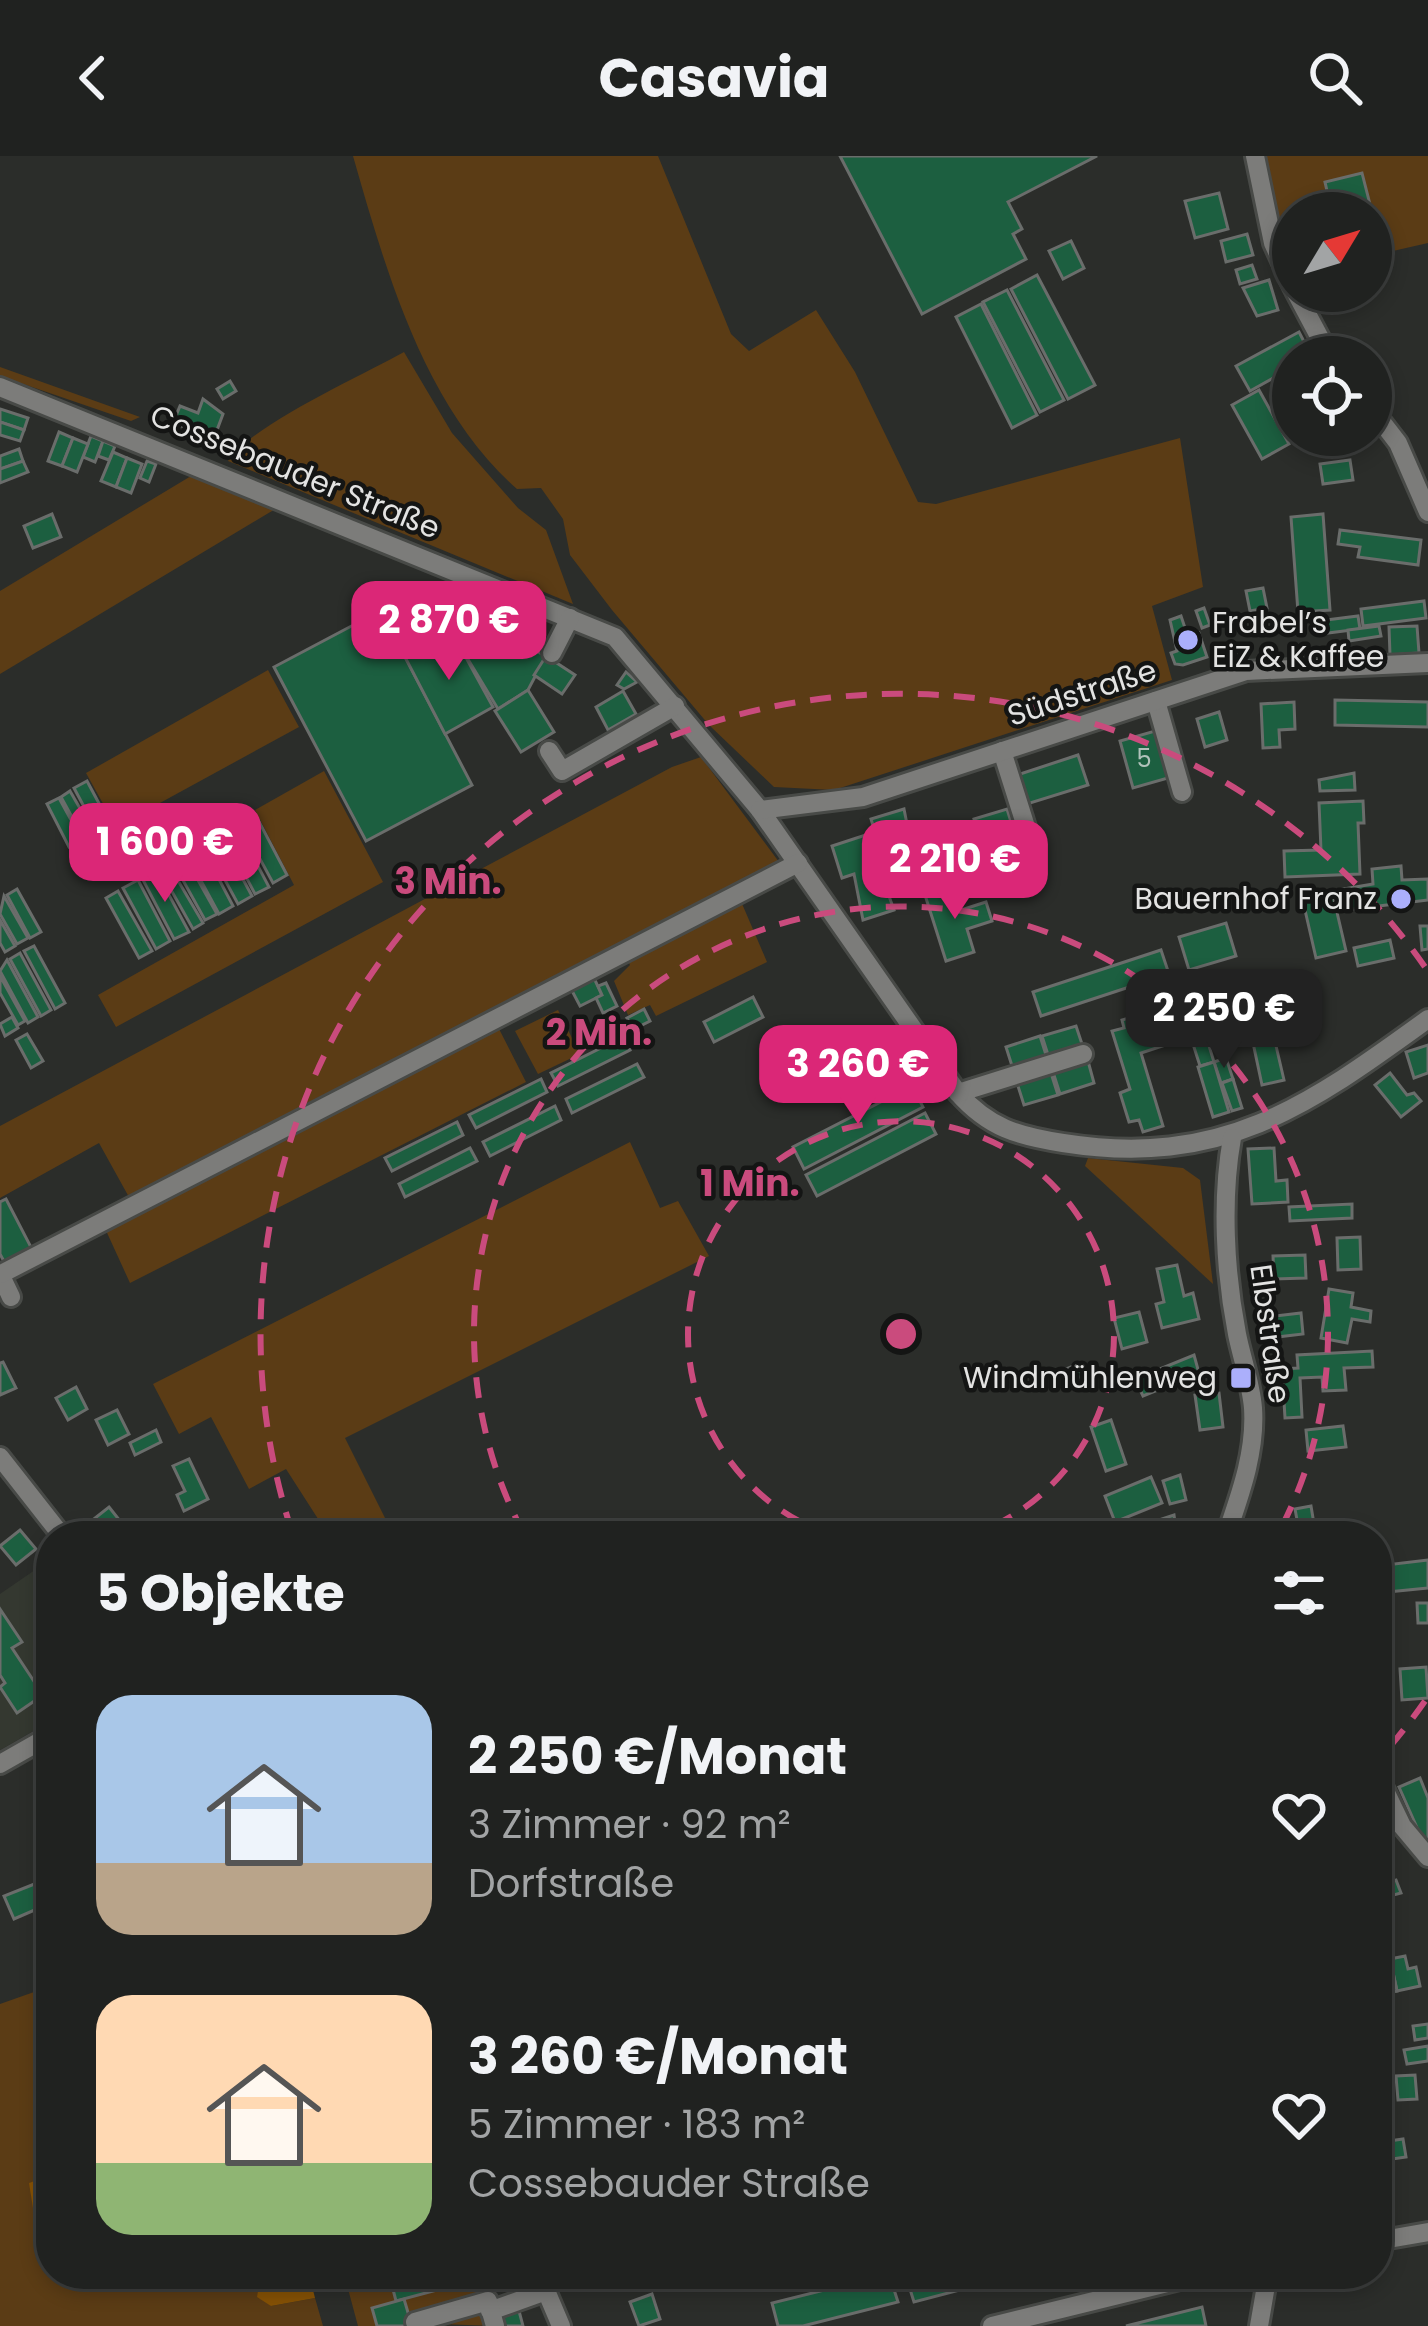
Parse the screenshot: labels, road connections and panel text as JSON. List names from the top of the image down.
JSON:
{
  "streets": {
    "street": ["Cossebauder Straße", "Südstraße", "Elbstraße"]
  },
  "crossings": [
    ["Cossebauder Straße", "Südstraße"],
    ["Cossebauder Straße", "Elbstraße"]
  ],
  "places": {
    "other": ["Frabel’s EiZ & Kaffee", "Bauernhof Franz"],
    "transit": ["Windmühlenweg"]
  },
  "house_numbers": ["5"],
  "north": "top right",
  "page": {
    "header": "Casavia",
    "price": [
      "2 870 €",
      "1 600 €",
      "2 210 €",
      "2 250 €",
      "3 260 €"
    ],
    "heading": "5 Objekte",
    "list": [
      {
        "name": "2 250 €/Monat",
        "note": "3 Zimmer · 92 m² · Dorfstraße"
      },
      {
        "name": "3 260 €/Monat",
        "note": "5 Zimmer · 183 m² · Cossebauder Straße"
      }
    ]
  },
  "rings": ["3 Min.", "2 Min.", "1 Min."]
}
